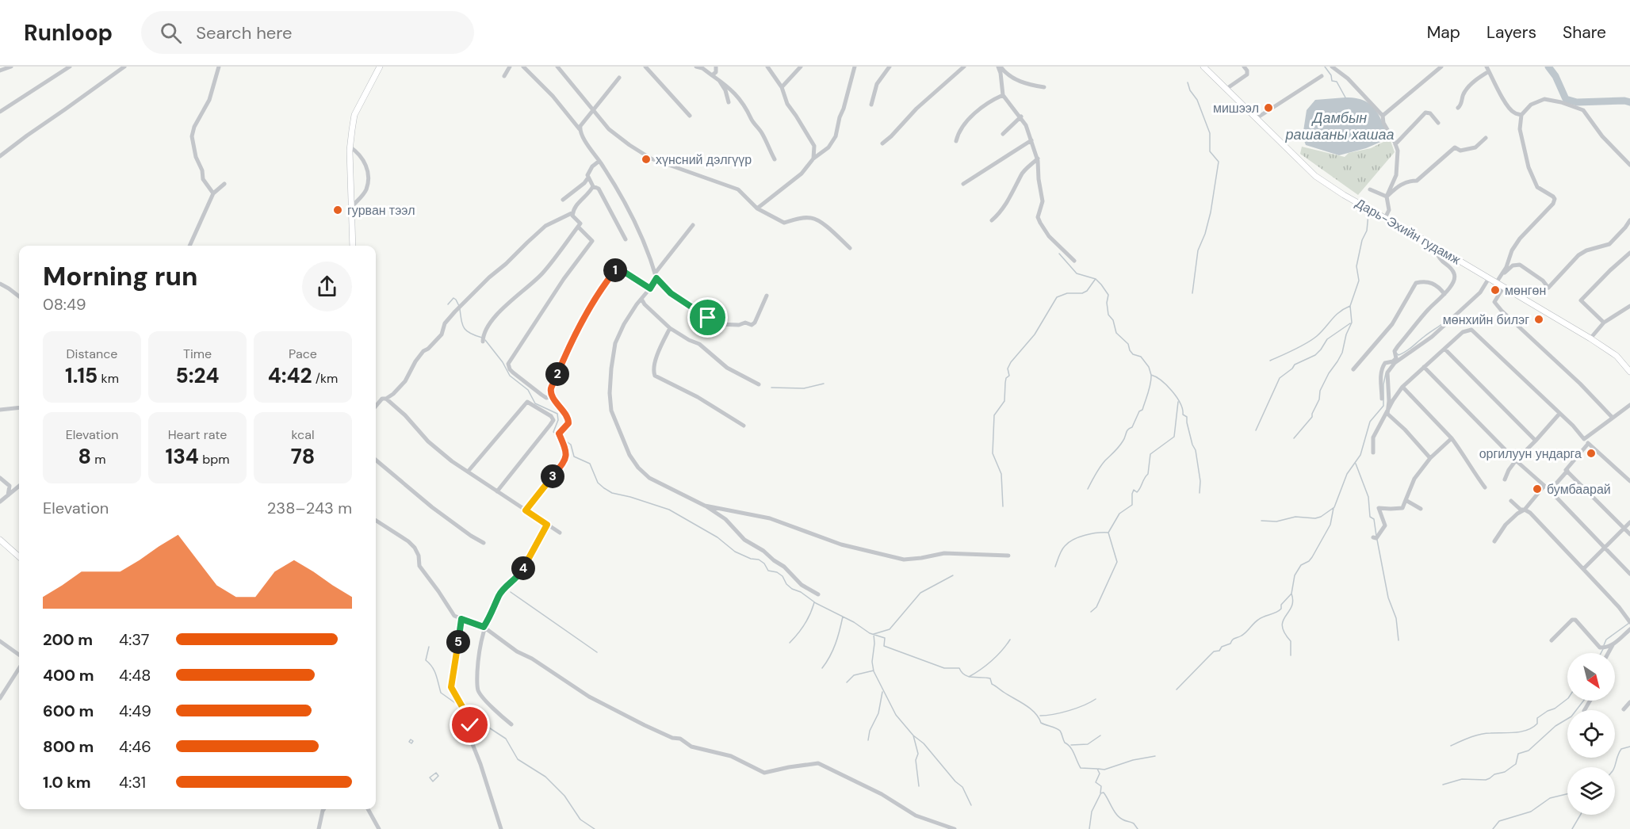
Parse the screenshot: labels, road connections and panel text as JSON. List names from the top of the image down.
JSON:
{
  "streets": {
    "main road": ["Дарь-Эхийн гудамж"]
  },
  "water": ["Дамбын рашааны хашаа"],
  "places": [
    "мишээл",
    "хүнсний дэлгүүр",
    "гурван тээл",
    "мөнгөн",
    "мөнхийн билэг",
    "оргилуун ундарга",
    "бумбаарай"
  ],
  "north": "bottom right",
  "page": {
    "header": "Runloop",
    "search": "Search here",
    "nav": ["Map", "Layers", "Share"],
    "heading": ["Morning run", "08:49"],
    "pins": [
      "1",
      "2",
      "3",
      "4",
      "5"
    ],
    "stats": [
      ["Distance", "1.15 km"],
      ["Time", "5:24"],
      ["Pace", "4:42 /km"],
      ["Elevation", "8 m"],
      ["Heart rate", "134 bpm"],
      ["kcal", "78"]
    ],
    "chart": ["Elevation", "238–243 m"],
    "list": [
      {
        "name": "200 m",
        "note": "4:37"
      },
      {
        "name": "400 m",
        "note": "4:48"
      },
      {
        "name": "600 m",
        "note": "4:49"
      },
      {
        "name": "800 m",
        "note": "4:46"
      },
      {
        "name": "1.0 km",
        "note": "4:31"
      }
    ]
  }
}
